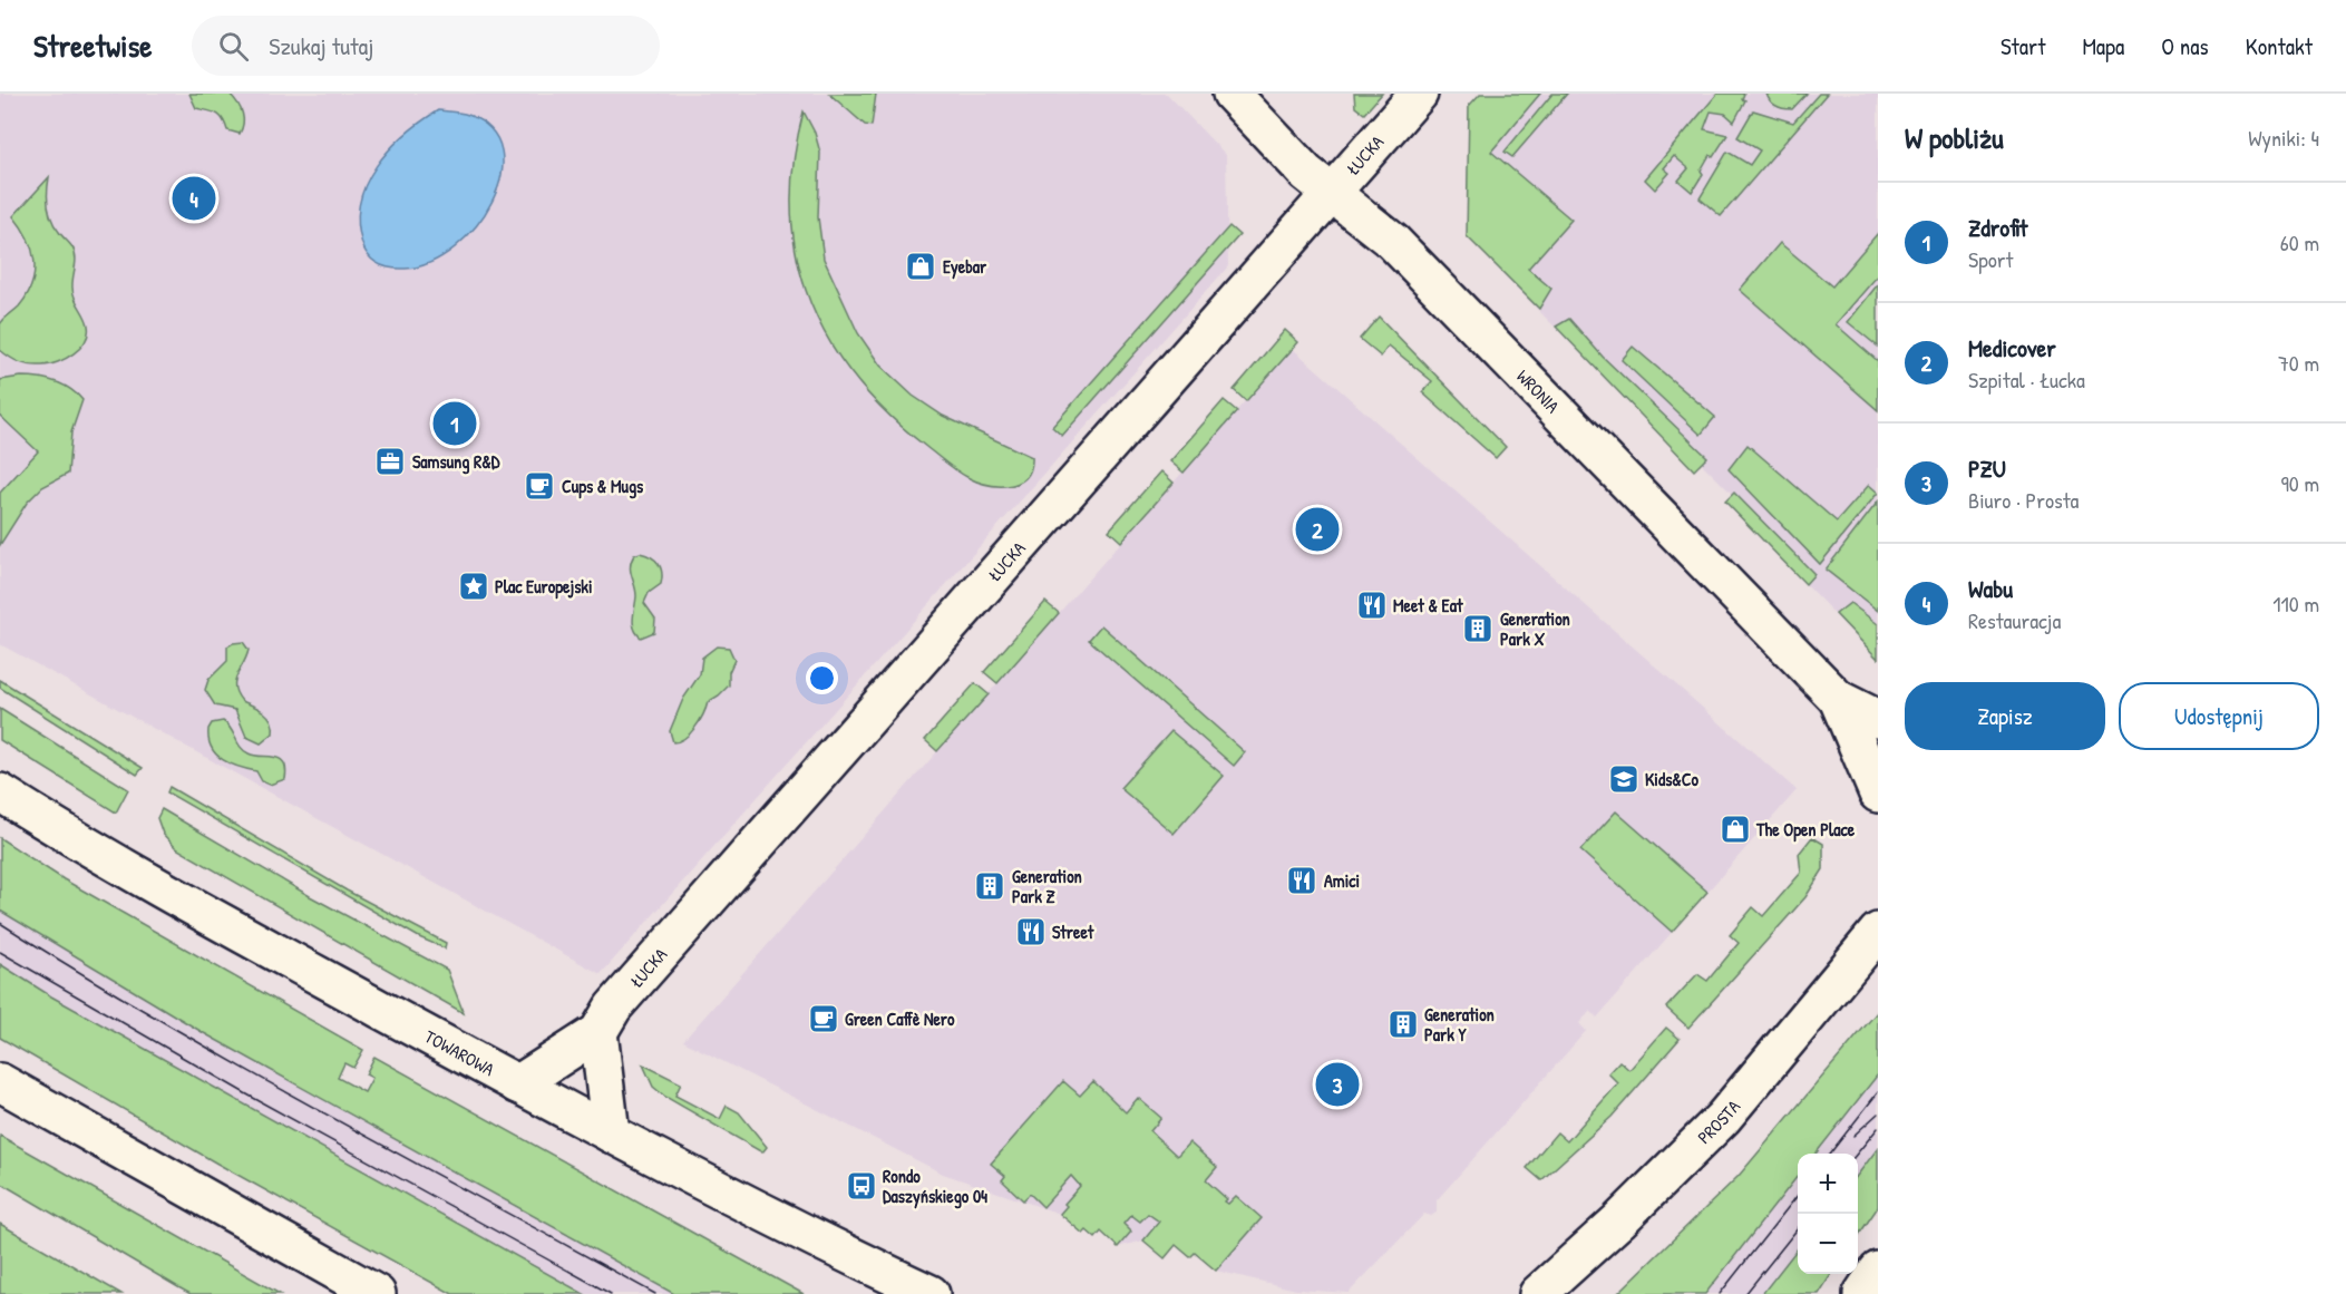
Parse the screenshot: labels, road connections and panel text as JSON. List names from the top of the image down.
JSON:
{
  "streets": {
    "street": [
      "ŁUCKA",
      "WRONIA",
      "TOWAROWA",
      "PROSTA"
    ]
  },
  "crossings": [
    ["ŁUCKA", "WRONIA"],
    ["ŁUCKA", "TOWAROWA"]
  ],
  "places": {
    "shop": ["Eyebar", "The Open Place"],
    "office": ["Samsung R&D"],
    "cafe": ["Cups & Mugs", "Green Caffè Nero"],
    "place": ["Plac Europejski"],
    "restaurant": ["Meet & Eat", "Amici", "Street"],
    "building": ["Generation Park X", "Generation Park Z", "Generation Park Y"],
    "school or university": ["Kids&Co"],
    "bus stop": ["Rondo Daszyńskiego 04"]
  },
  "page": {
    "header": "Streetwise",
    "search": "Szukaj tutaj",
    "nav": [
      "Start",
      "Mapa",
      "O nas",
      "Kontakt"
    ],
    "heading": ["W pobliżu", "Wyniki: 4"],
    "pins": [
      "4",
      "1",
      "2",
      "3"
    ],
    "list": [
      {
        "mark": "1",
        "name": "Zdrofit",
        "note": "Sport",
        "value": "60 m"
      },
      {
        "mark": "2",
        "name": "Medicover",
        "note": "Szpital · Łucka",
        "value": "70 m"
      },
      {
        "mark": "3",
        "name": "PZU",
        "note": "Biuro · Prosta",
        "value": "90 m"
      },
      {
        "mark": "4",
        "name": "Wabu",
        "note": "Restauracja",
        "value": "110 m"
      }
    ],
    "buttons": ["Zapisz", "Udostępnij"],
    "map_buttons": ["+", "−"]
  }
}
